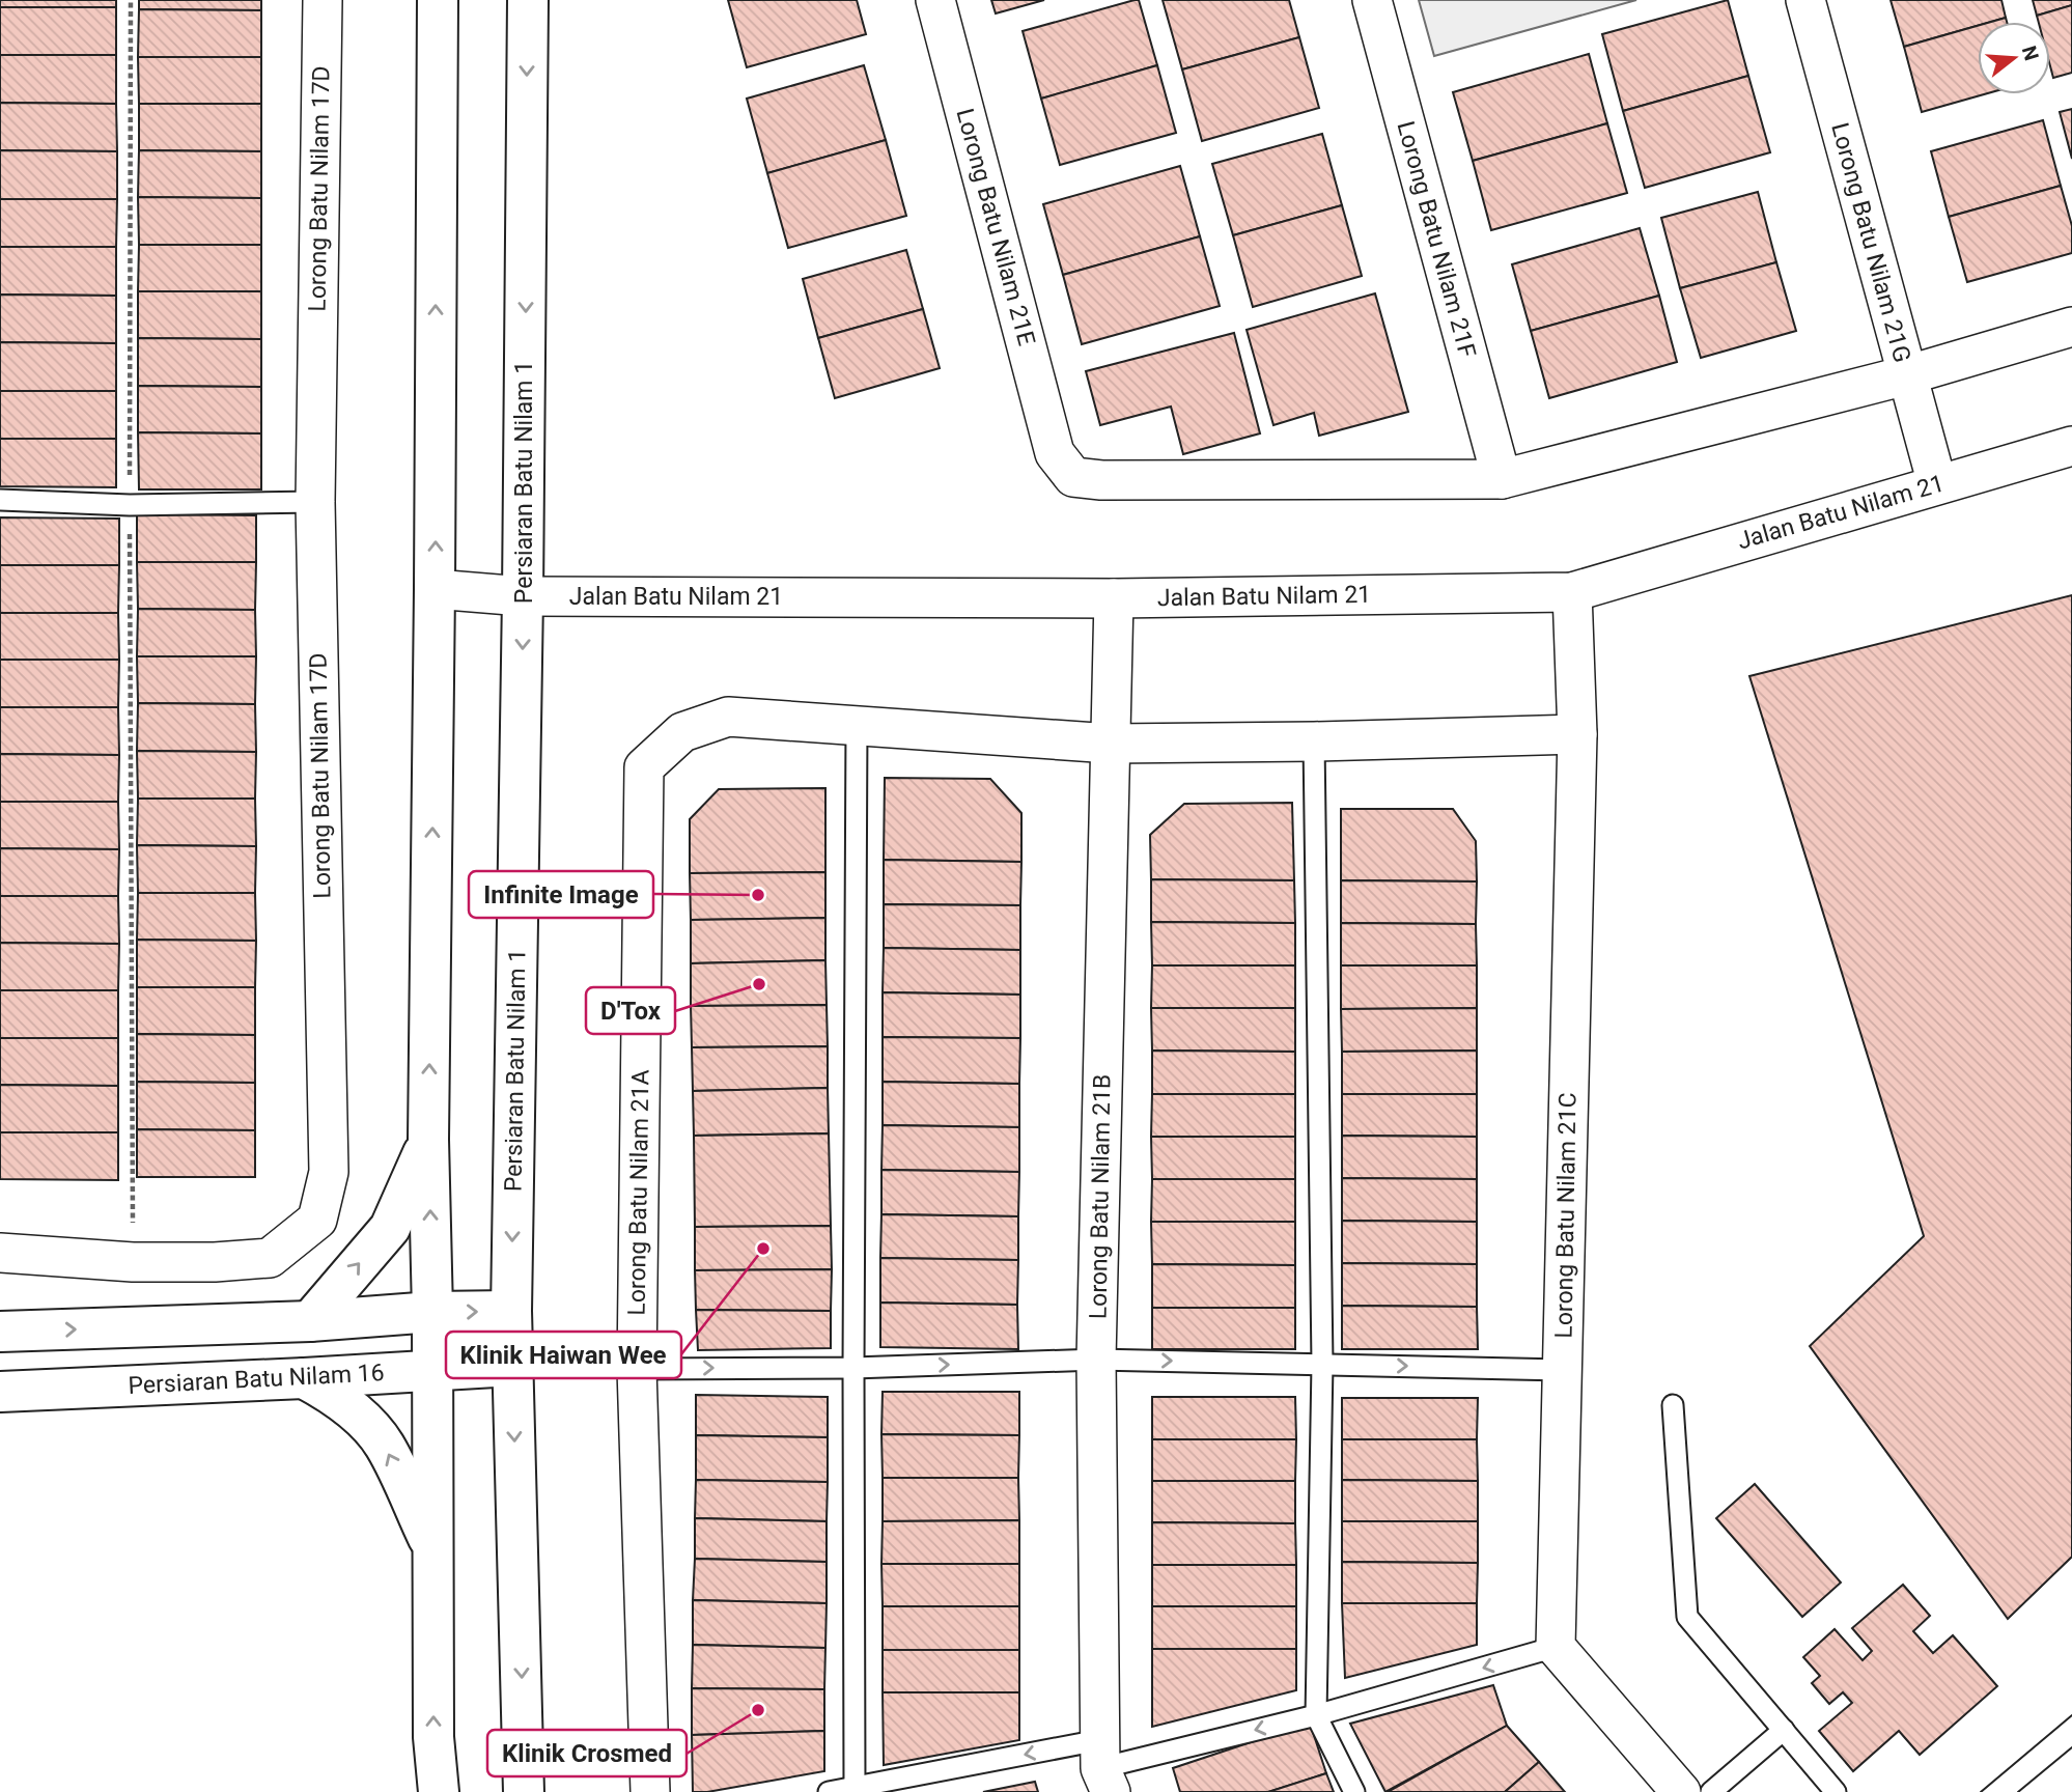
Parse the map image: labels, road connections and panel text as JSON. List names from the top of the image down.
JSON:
{
  "streets": {
    "main road": ["Persiaran Batu Nilam 1", "Persiaran Batu Nilam 16"],
    "street": [
      "Lorong Batu Nilam 17D",
      "Lorong Batu Nilam 21E",
      "Lorong Batu Nilam 21F",
      "Lorong Batu Nilam 21G",
      "Jalan Batu Nilam 21",
      "Lorong Batu Nilam 21A",
      "Lorong Batu Nilam 21B",
      "Lorong Batu Nilam 21C"
    ]
  },
  "crossings": [
    ["Lorong Batu Nilam 21E", "Lorong Batu Nilam 21F"],
    ["Lorong Batu Nilam 21G", "Jalan Batu Nilam 21"],
    ["Persiaran Batu Nilam 1", "Jalan Batu Nilam 21"],
    ["Persiaran Batu Nilam 1", "Persiaran Batu Nilam 16"],
    ["Jalan Batu Nilam 21", "Lorong Batu Nilam 21B"],
    ["Jalan Batu Nilam 21", "Lorong Batu Nilam 21C"]
  ],
  "places": [
    "Infinite Image",
    "D'Tox",
    "Klinik Haiwan Wee",
    "Klinik Crosmed"
  ],
  "north": "right"
}
